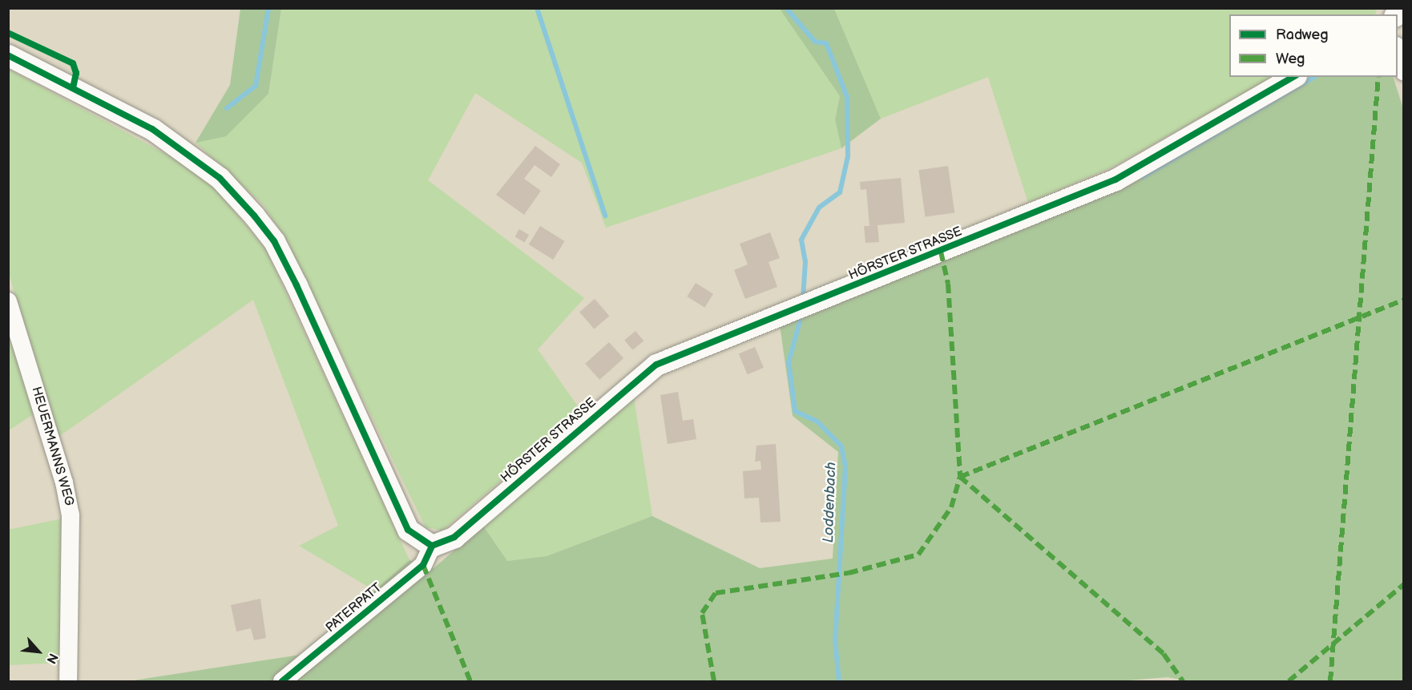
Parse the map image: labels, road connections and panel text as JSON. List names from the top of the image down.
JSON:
{
  "streets": {
    "street": ["HÖRSTER STRASSE", "HEUERMANNS WEG", "PATERPATT"]
  },
  "crossings": [
    ["HÖRSTER STRASSE", "PATERPATT"]
  ],
  "water": ["Loddenbach"],
  "legend": ["Radweg", "Weg"],
  "north": "bottom right"
}
